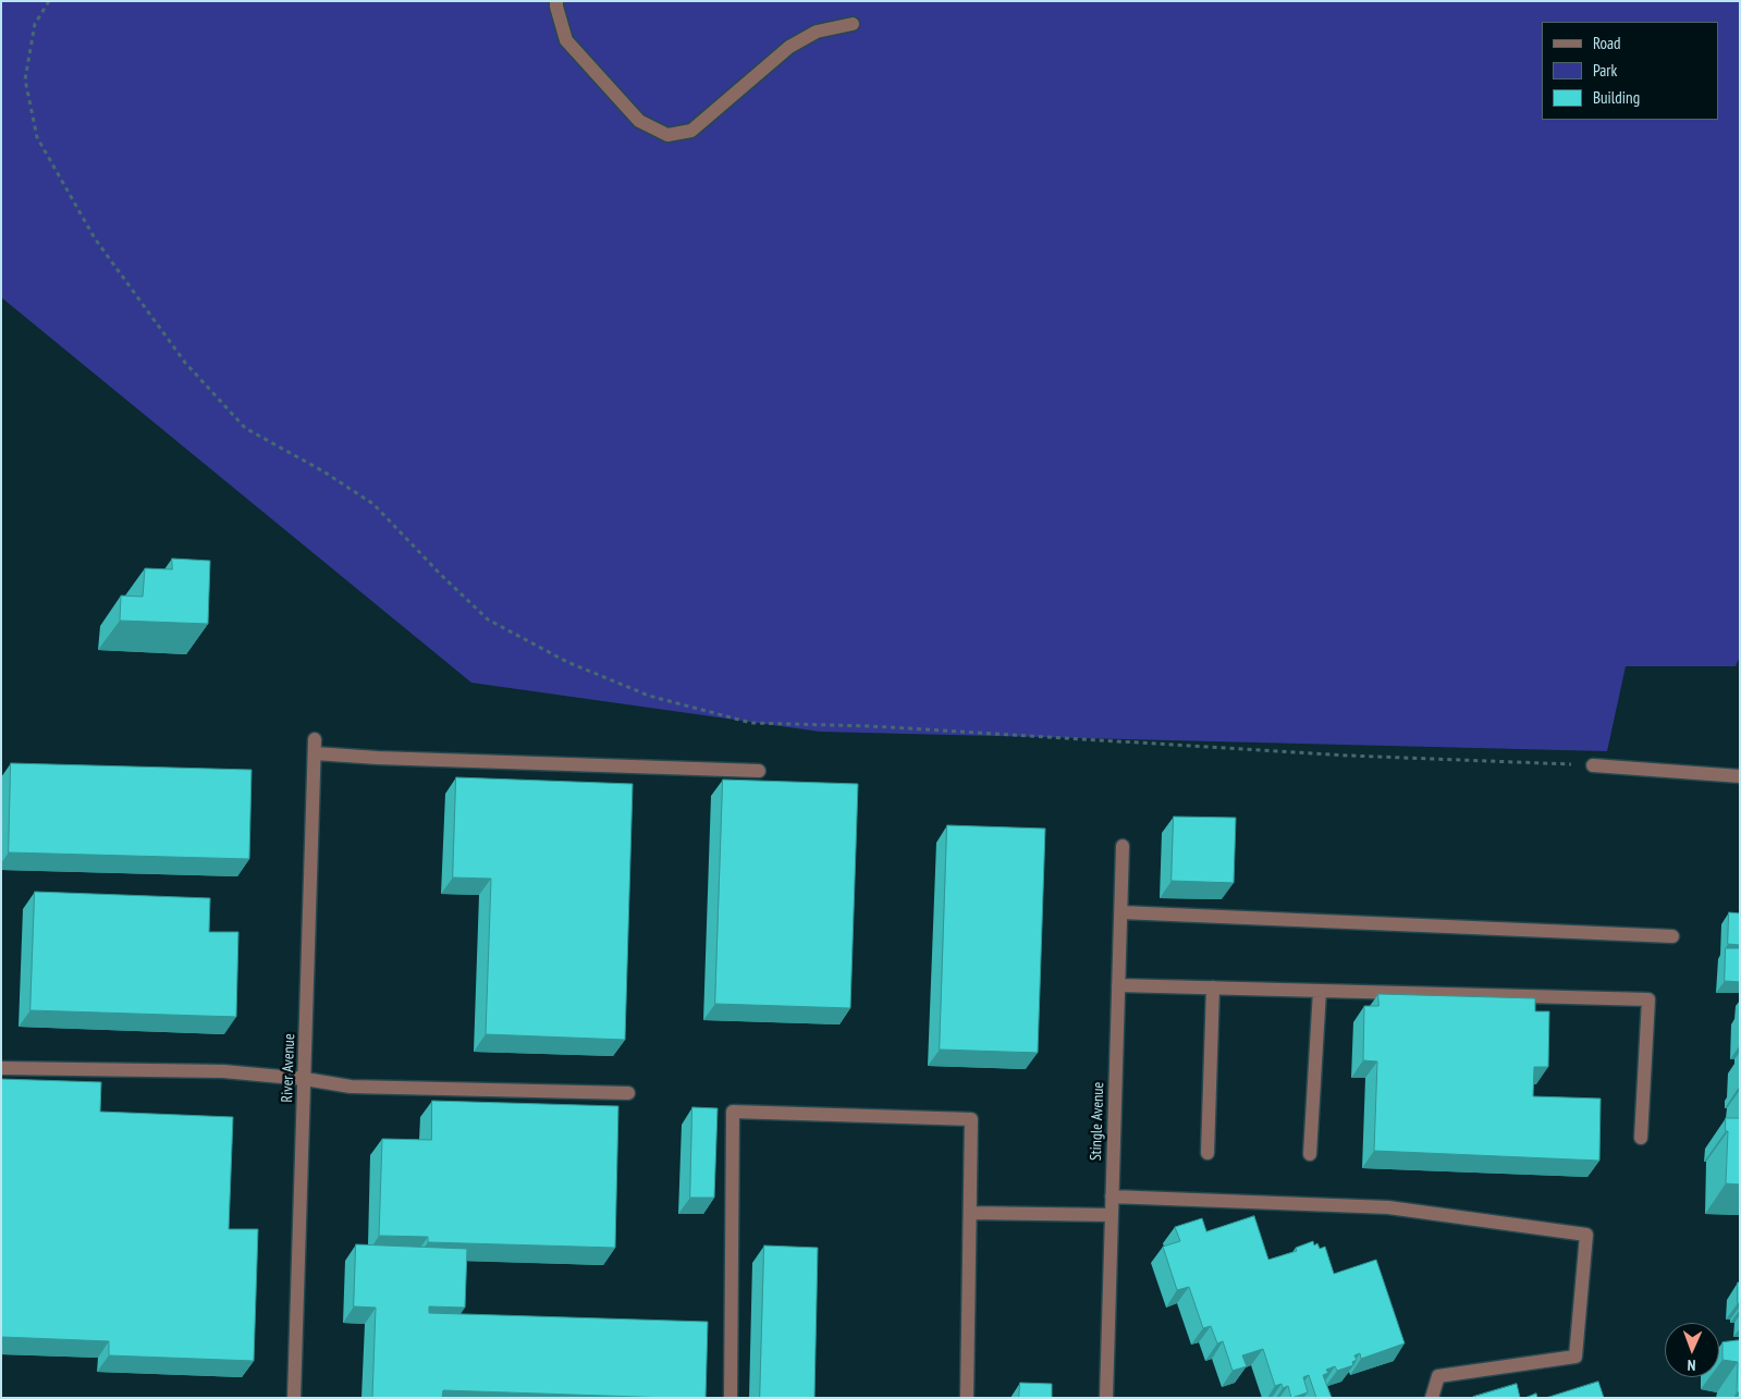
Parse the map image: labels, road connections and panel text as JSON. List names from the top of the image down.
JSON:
{
  "streets": {
    "street": ["River Avenue", "Stingle Avenue"]
  },
  "legend": ["Road", "Park", "Building"],
  "north": "bottom"
}
